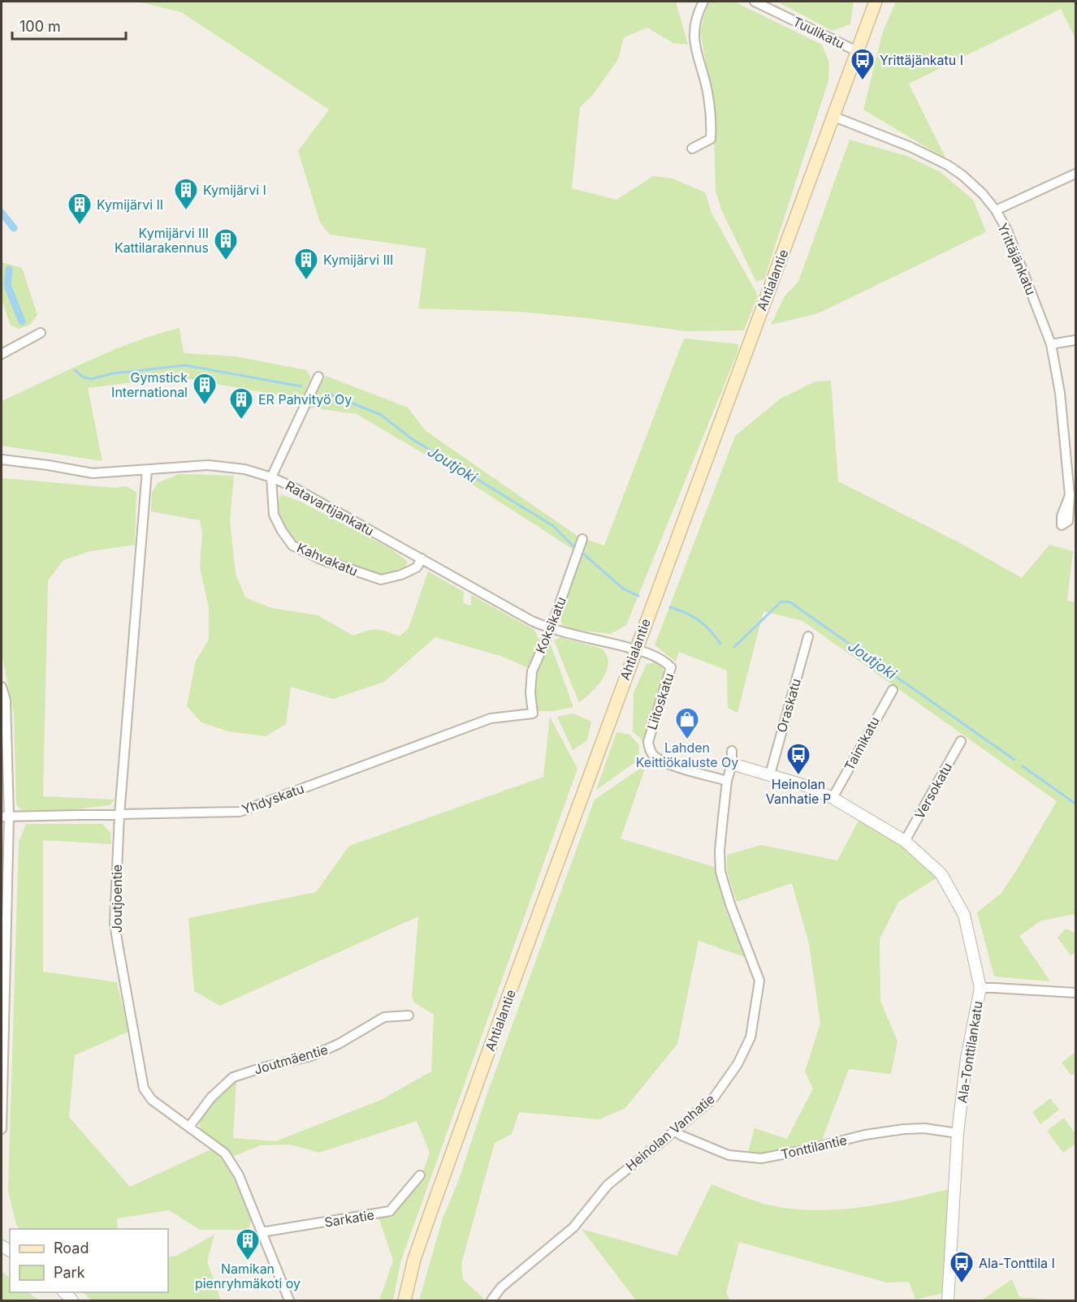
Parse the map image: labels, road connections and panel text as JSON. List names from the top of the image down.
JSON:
{
  "streets": {
    "main road": ["Ahtialantie"],
    "street": [
      "Tuulikatu",
      "Yrittäjänkatu",
      "Ratavartijankatu",
      "Kahvakatu",
      "Koksikatu",
      "Liitoskatu",
      "Oraskatu",
      "Taimikatu",
      "Versokatu",
      "Yhdyskatu",
      "Joutjoentie",
      "Ala-Tonttilankatu",
      "Joutmäentie",
      "Heinolan Vanhatie",
      "Tonttilantie",
      "Sarkatie"
    ]
  },
  "crossings": [
    ["Tuulikatu", "Ahtialantie"],
    ["Yrittäjänkatu", "Ahtialantie"],
    ["Ahtialantie", "Ratavartijankatu"],
    ["Ahtialantie", "Liitoskatu"],
    ["Ratavartijankatu", "Kahvakatu"],
    ["Ratavartijankatu", "Koksikatu"],
    ["Ratavartijankatu", "Liitoskatu"],
    ["Ratavartijankatu", "Joutjoentie"],
    ["Koksikatu", "Yhdyskatu"],
    ["Liitoskatu", "Heinolan Vanhatie"],
    ["Oraskatu", "Ala-Tonttilankatu"],
    ["Taimikatu", "Ala-Tonttilankatu"],
    ["Versokatu", "Ala-Tonttilankatu"],
    ["Yhdyskatu", "Joutjoentie"],
    ["Joutjoentie", "Joutmäentie"],
    ["Joutjoentie", "Sarkatie"],
    ["Ala-Tonttilankatu", "Heinolan Vanhatie"],
    ["Ala-Tonttilankatu", "Tonttilantie"],
    ["Heinolan Vanhatie", "Tonttilantie"]
  ],
  "water": ["Joutjoki"],
  "places": {
    "bus stop": ["Yrittäjänkatu I", "Heinolan Vanhatie P", "Ala-Tonttila I"],
    "building": [
      "Kymijärvi I",
      "Kymijärvi II",
      "Kymijärvi III Kattilarakennus",
      "Kymijärvi III",
      "Gymstick International",
      "ER Pahvityö Oy",
      "Namikan pienryhmäkoti oy"
    ],
    "shop": ["Lahden Keittiökaluste Oy"]
  },
  "legend": ["Road", "Park"],
  "scale_bar": "100 m"
}
